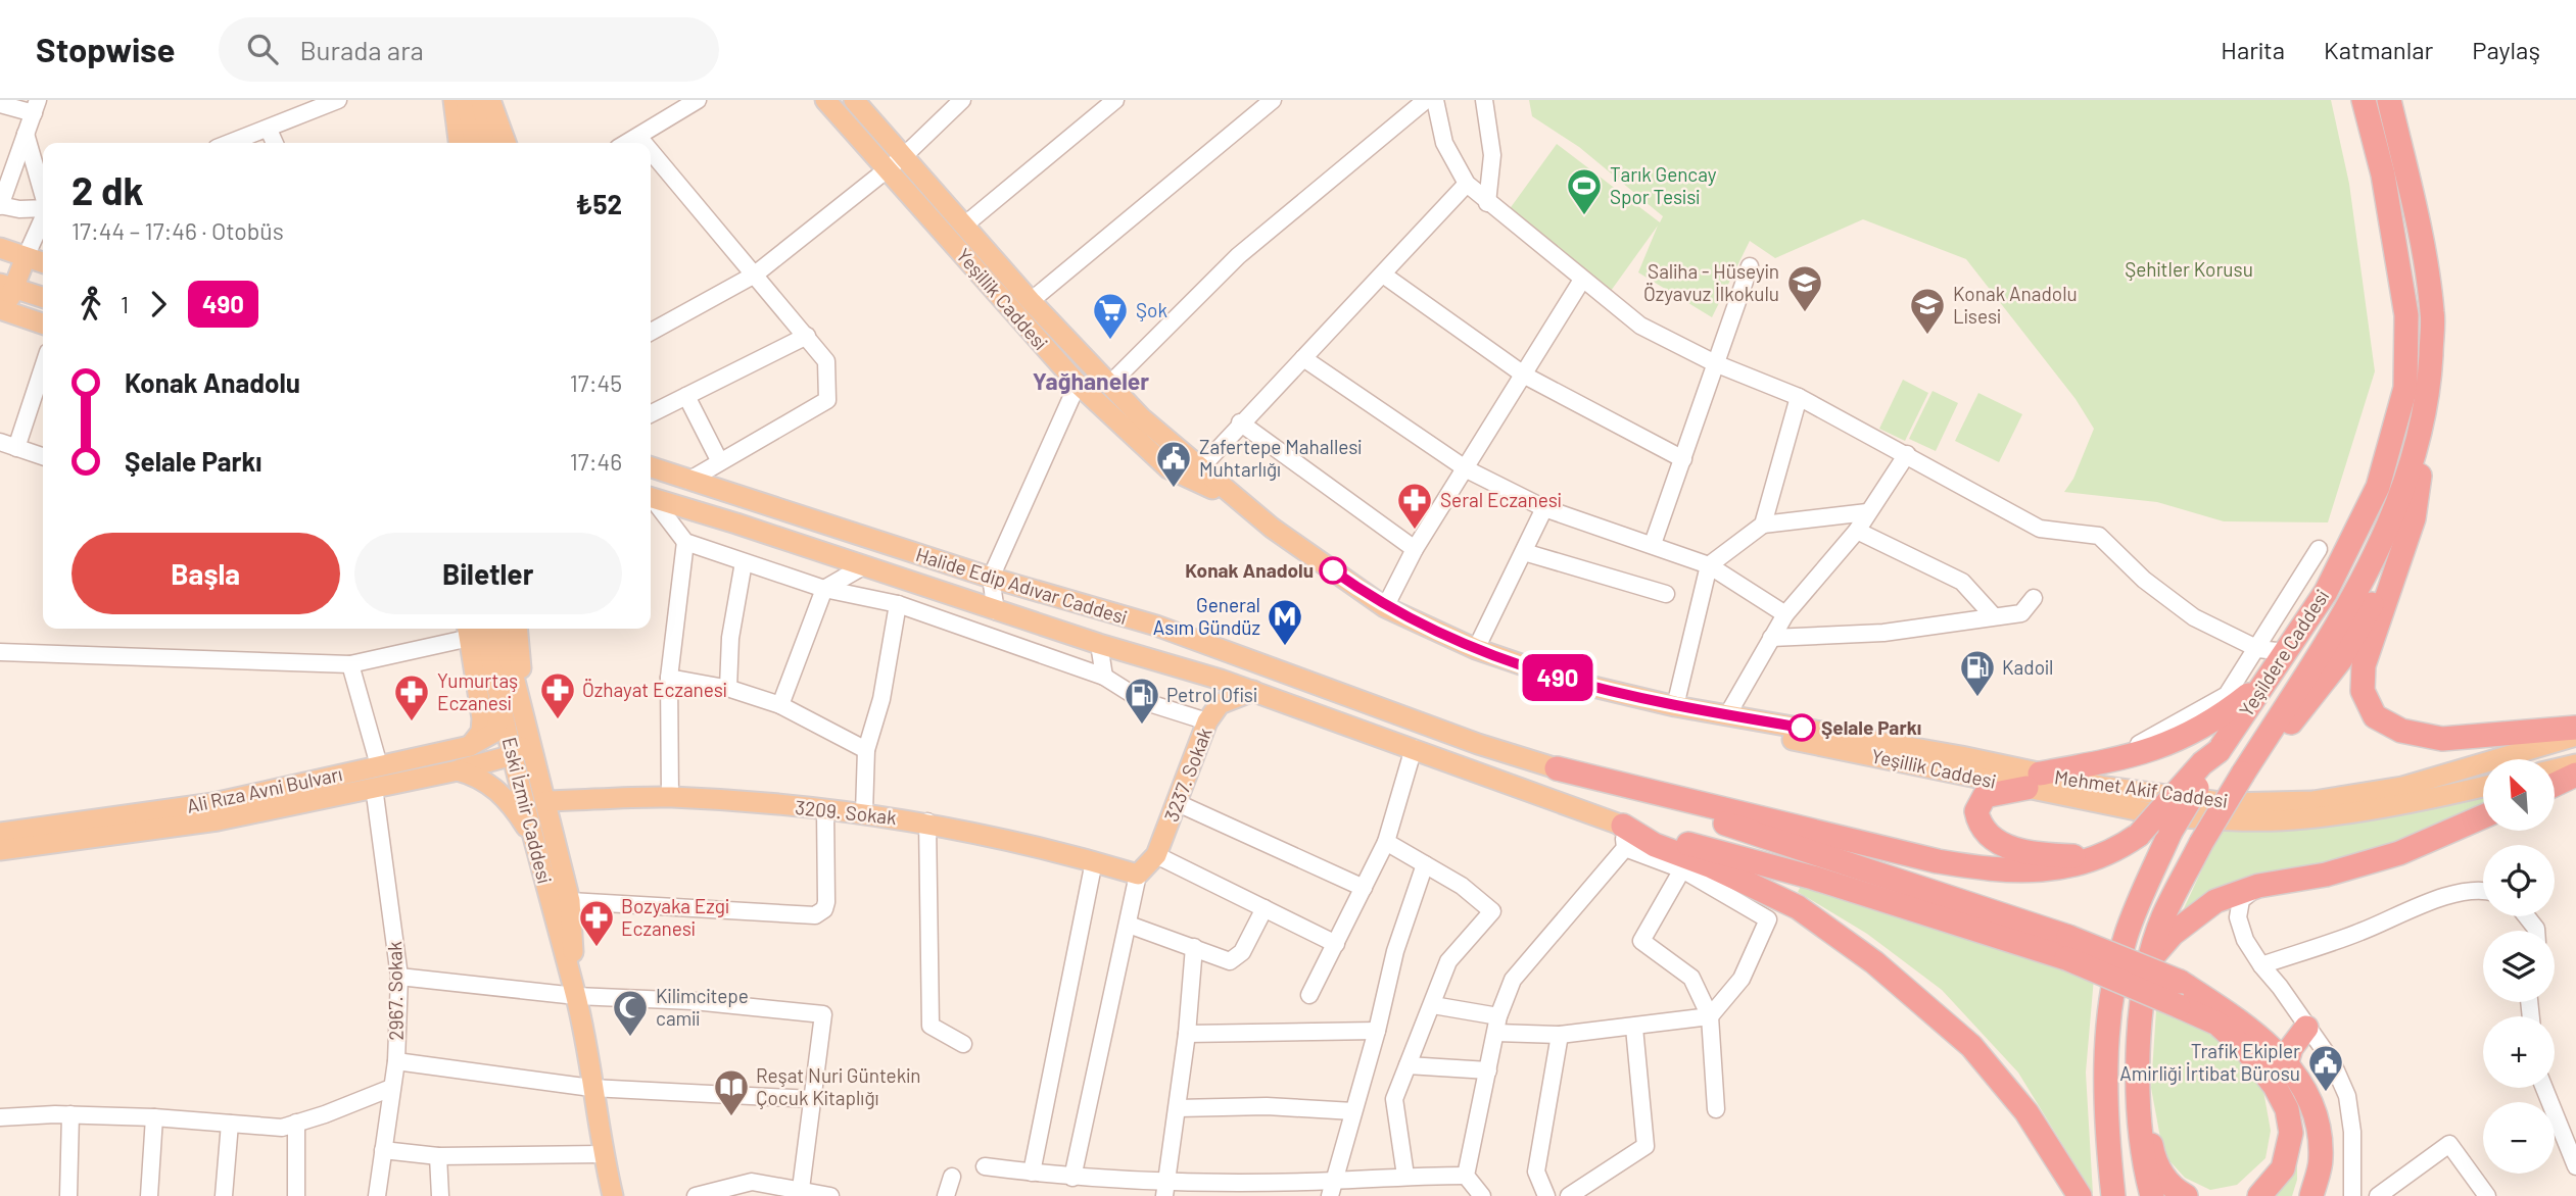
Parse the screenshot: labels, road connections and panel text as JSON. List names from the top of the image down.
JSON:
{
  "streets": {
    "highway": ["Yeşildere Caddesi"],
    "main road": [
      "Yeşillik Caddesi",
      "Halide Edip Adıvar Caddesi",
      "3237. Sokak",
      "Mehmet Akif Caddesi",
      "Ali Rıza Avni Bulvarı",
      "Eski İzmir Caddesi",
      "3209. Sokak"
    ],
    "street": ["2967. Sokak"]
  },
  "crossings": [
    ["Yeşillik Caddesi", "Mehmet Akif Caddesi"],
    ["Halide Edip Adıvar Caddesi", "3237. Sokak"],
    ["3237. Sokak", "3209. Sokak"],
    ["Ali Rıza Avni Bulvarı", "Eski İzmir Caddesi"],
    ["Ali Rıza Avni Bulvarı", "2967. Sokak"],
    ["Eski İzmir Caddesi", "3209. Sokak"]
  ],
  "districts": ["Yağhaneler"],
  "parks": ["Şehitler Korusu"],
  "places": {
    "sports": ["Tarık Gencay Spor Tesisi"],
    "school or university": ["Saliha - Hüseyin Özyavuz İlkokulu", "Konak Anadolu Lisesi"],
    "supermarket": ["Şok"],
    "public building": ["Zafertepe Mahallesi Muhtarlığı", "Trafik Ekipler Amirliği İrtibat Bürosu"],
    "pharmacy": [
      "Seral Eczanesi",
      "Özhayat Eczanesi",
      "Yumurtaş Eczanesi",
      "Bozyaka Ezgi Eczanesi"
    ],
    "other": ["Konak Anadolu", "Şelale Parkı"],
    "metro station": ["General Asım Gündüz"],
    "fuel station": ["Kadoil", "Petrol Ofisi"],
    "mosque": ["Kilimcitepe camii"],
    "library": ["Reşat Nuri Güntekin Çocuk Kitaplığı"]
  },
  "lines": ["bus line 490"],
  "north": "top left",
  "page": {
    "header": "Stopwise",
    "search": "Burada ara",
    "nav": ["Harita", "Katmanlar", "Paylaş"],
    "on_map": "490",
    "heading": ["2 dk", "17:44 – 17:46 · Otobüs", "₺52"],
    "legs": ["1", "490"],
    "list": [
      {
        "name": "Konak Anadolu",
        "value": "17:45"
      },
      {
        "name": "Şelale Parkı",
        "value": "17:46"
      }
    ],
    "buttons": ["Başla", "Biletler"],
    "map_buttons": ["+", "−"]
  }
}
